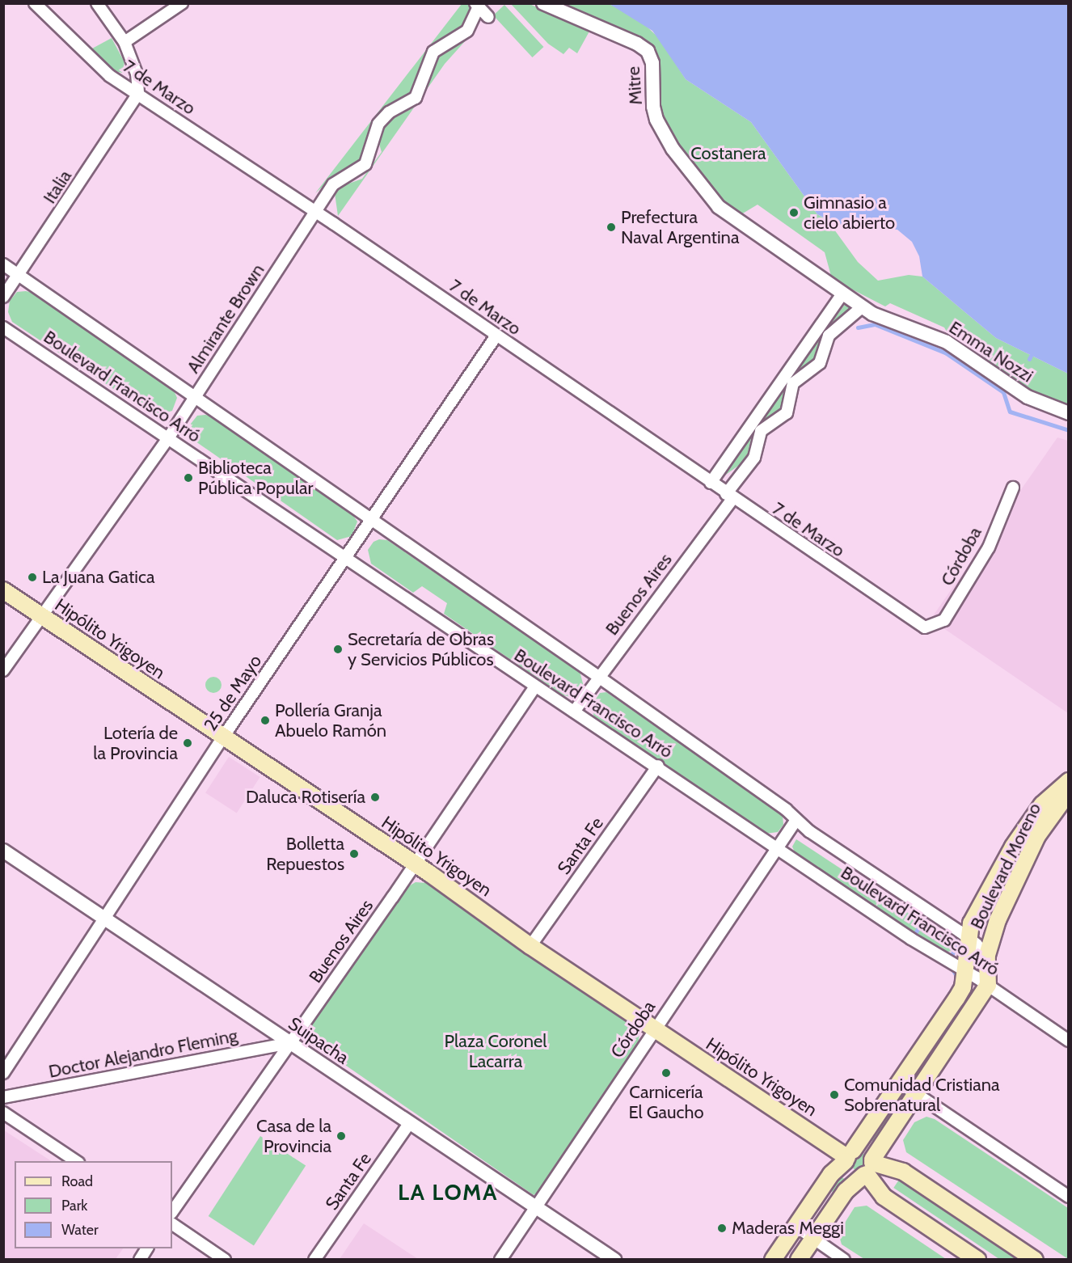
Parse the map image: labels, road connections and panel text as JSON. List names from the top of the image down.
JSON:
{
  "streets": {
    "main road": ["Hipólito Yrigoyen", "Boulevard Moreno"],
    "street": [
      "Mitre",
      "7 de Marzo",
      "Italia",
      "Almirante Brown",
      "Emma Nozzi",
      "Boulevard Francisco Arró",
      "Córdoba",
      "Buenos Aires",
      "25 de Mayo",
      "Santa Fe",
      "Suipacha",
      "Doctor Alejandro Fleming"
    ]
  },
  "crossings": [
    ["Mitre", "Emma Nozzi"],
    ["7 de Marzo", "Italia"],
    ["7 de Marzo", "Almirante Brown"],
    ["7 de Marzo", "Córdoba"],
    ["7 de Marzo", "Buenos Aires"],
    ["7 de Marzo", "25 de Mayo"],
    ["Italia", "Boulevard Francisco Arró"],
    ["Almirante Brown", "Boulevard Francisco Arró"],
    ["Almirante Brown", "Hipólito Yrigoyen"],
    ["Emma Nozzi", "Buenos Aires"],
    ["Boulevard Francisco Arró", "Córdoba"],
    ["Boulevard Francisco Arró", "Buenos Aires"],
    ["Boulevard Francisco Arró", "25 de Mayo"],
    ["Boulevard Francisco Arró", "Santa Fe"],
    ["Boulevard Francisco Arró", "Boulevard Moreno"],
    ["Córdoba", "Hipólito Yrigoyen"],
    ["Córdoba", "Suipacha"],
    ["Buenos Aires", "Hipólito Yrigoyen"],
    ["Buenos Aires", "Suipacha"],
    ["Buenos Aires", "Doctor Alejandro Fleming"],
    ["Hipólito Yrigoyen", "25 de Mayo"],
    ["Hipólito Yrigoyen", "Santa Fe"],
    ["Hipólito Yrigoyen", "Boulevard Moreno"],
    ["25 de Mayo", "Suipacha"],
    ["Santa Fe", "Suipacha"],
    ["Suipacha", "Doctor Alejandro Fleming"]
  ],
  "districts": ["LA LOMA"],
  "parks": ["Costanera", "Plaza Coronel Lacarra"],
  "places": [
    "Gimnasio a cielo abierto",
    "Prefectura Naval Argentina",
    "Biblioteca Pública Popular",
    "La Juana Gatica",
    "Secretaría de Obras y Servicios Públicos",
    "Pollería Granja Abuelo Ramón",
    "Lotería de la Provincia",
    "Daluca Rotisería",
    "Bolletta Repuestos",
    "Carnicería El Gaucho",
    "Comunidad Cristiana Sobrenatural",
    "Casa de la Provincia",
    "Maderas Meggi"
  ],
  "legend": ["Road", "Park", "Water"]
}
